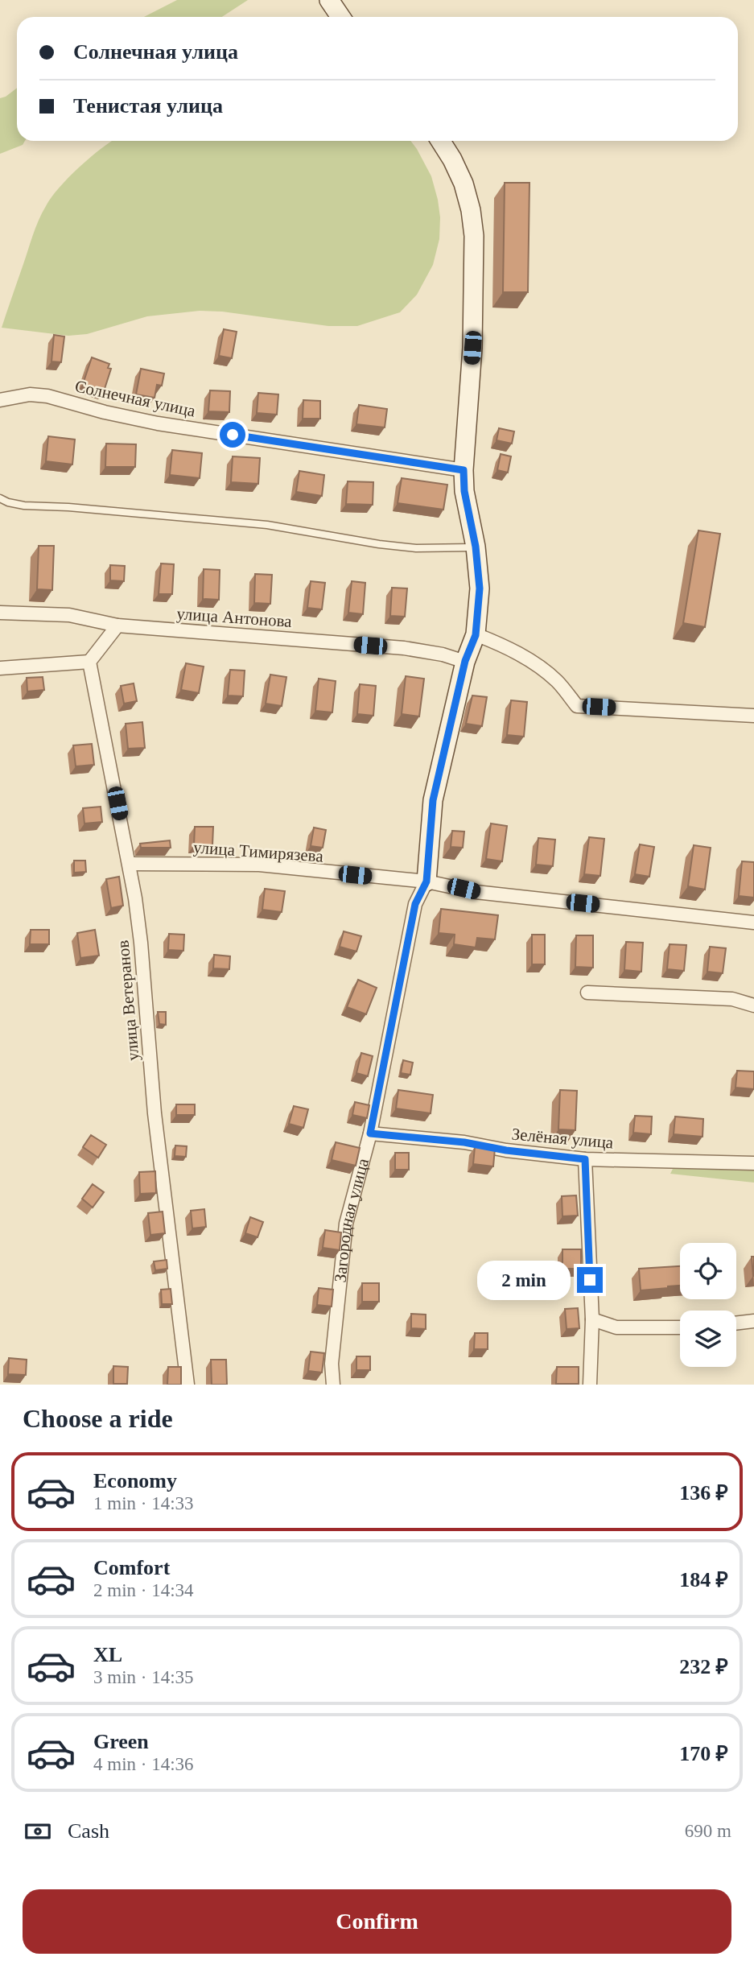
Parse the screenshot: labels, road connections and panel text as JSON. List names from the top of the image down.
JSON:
{
  "streets": {
    "street": [
      "Солнечная улица",
      "улица Антонова",
      "улица Тимирязева",
      "улица Ветеранов",
      "Зелёная улица",
      "Загородная улица"
    ]
  },
  "crossings": [
    ["Солнечная улица", "Загородная улица"],
    ["улица Антонова", "Загородная улица"],
    ["улица Тимирязева", "улица Ветеранов"],
    ["улица Тимирязева", "Загородная улица"],
    ["Зелёная улица", "Загородная улица"]
  ],
  "page": {
    "banner": ["Солнечная улица", "Тенистая улица"],
    "bubble": "2 min",
    "heading": "Choose a ride",
    "list": [
      {
        "name": "Economy",
        "note": "1 min · 14:33",
        "value": "136 ₽"
      },
      {
        "name": "Comfort",
        "note": "2 min · 14:34",
        "value": "184 ₽"
      },
      {
        "name": "XL",
        "note": "3 min · 14:35",
        "value": "232 ₽"
      },
      {
        "name": "Green",
        "note": "4 min · 14:36",
        "value": "170 ₽"
      }
    ],
    "pay": ["Cash", "690 m"],
    "buttons": "Confirm"
  }
}
